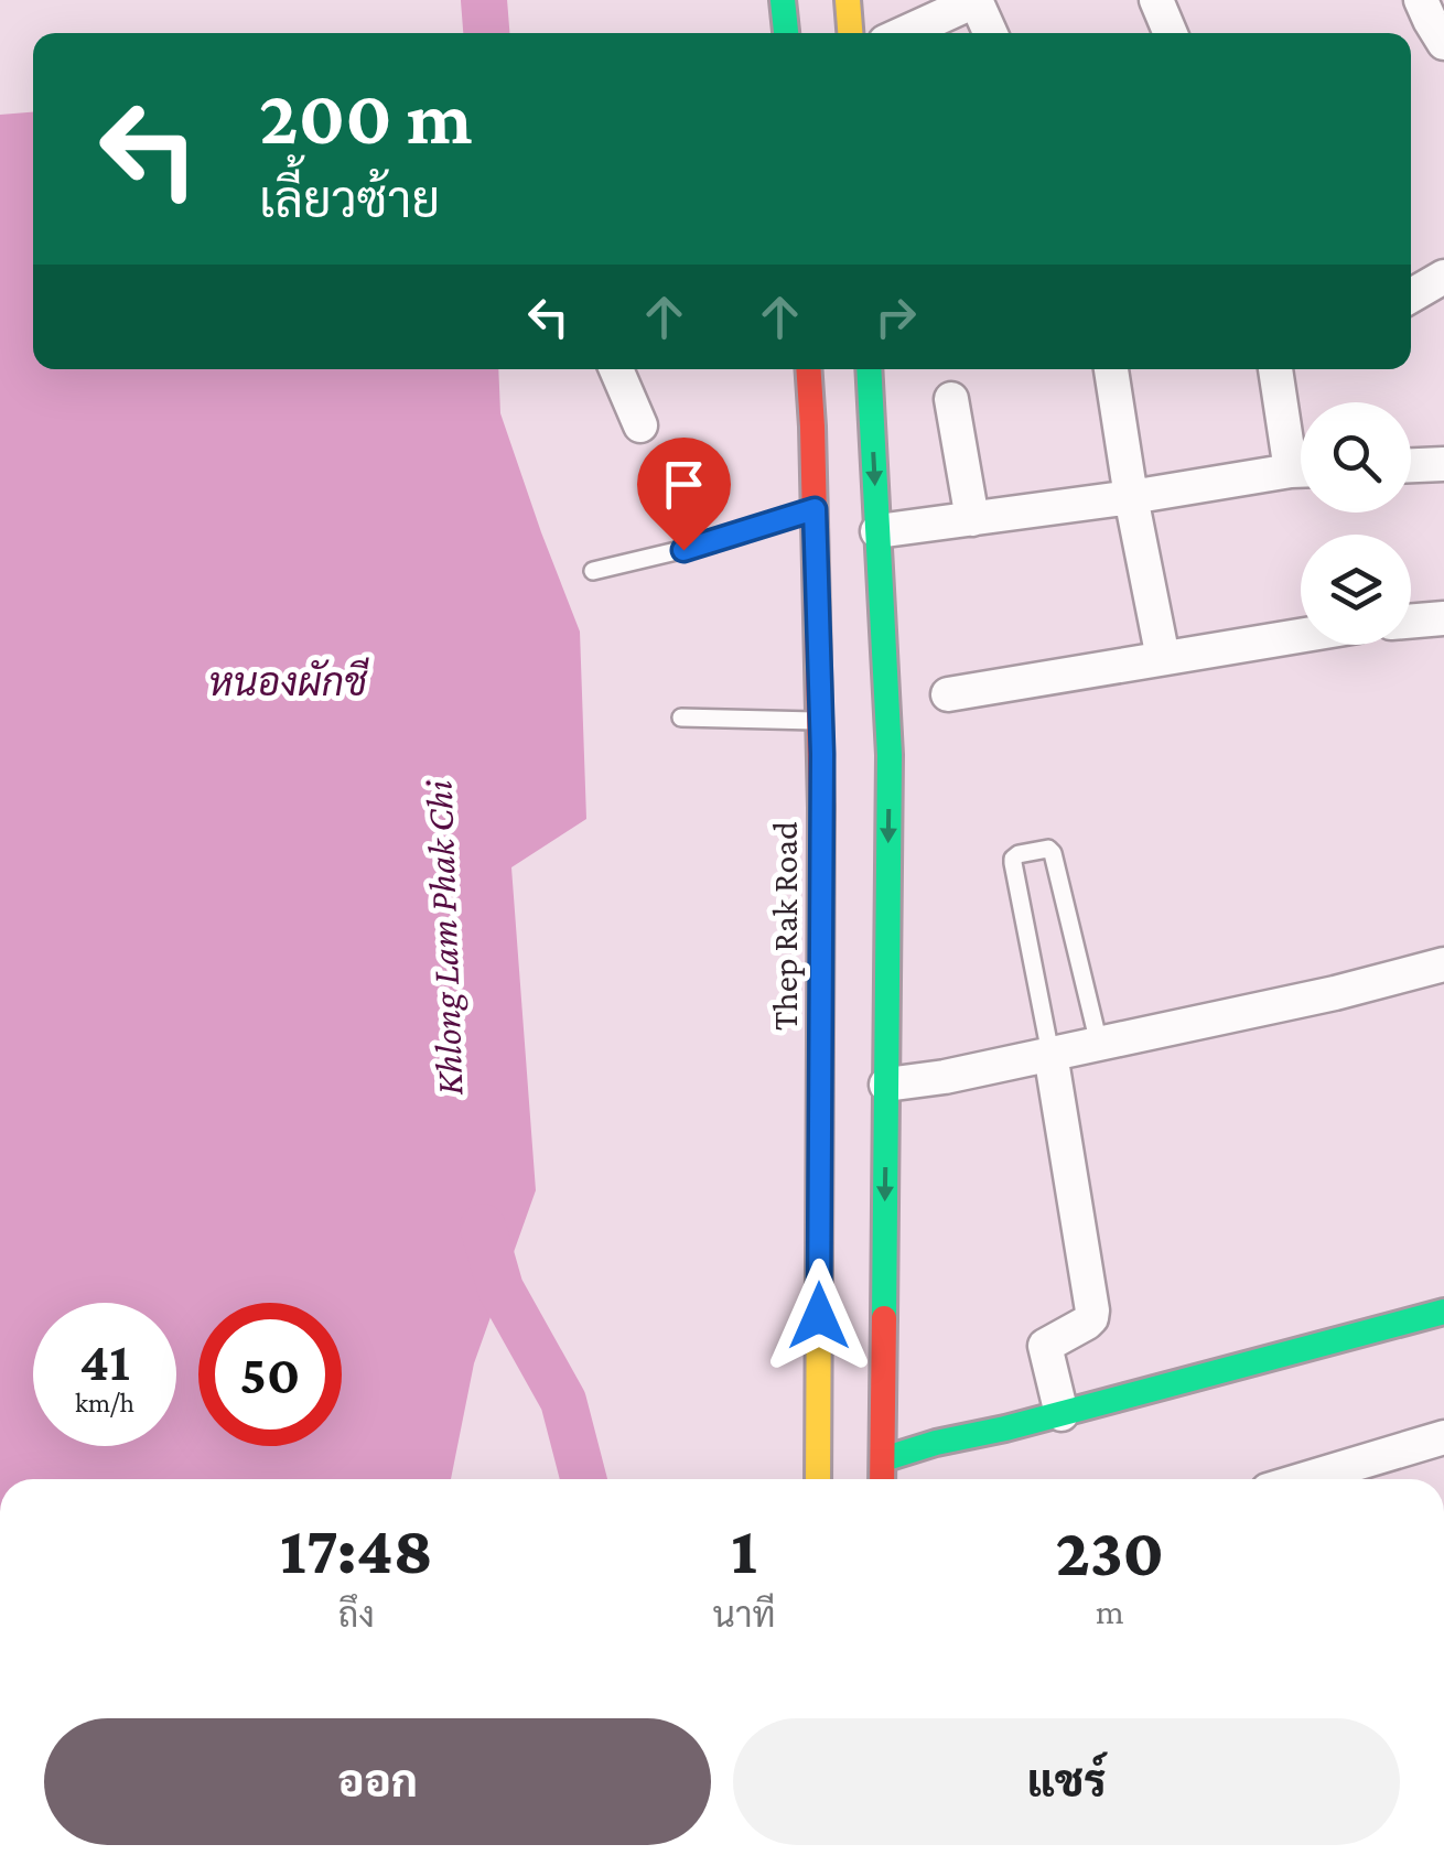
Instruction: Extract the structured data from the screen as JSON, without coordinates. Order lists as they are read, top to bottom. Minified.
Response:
{"streets":{"main road":["Thep Rak Road"]},"water":["หนองผักชี","Khlong Lam Phak Chi"],"page":{"turn":["200 m","เลี้ยวซ้าย"],"speed":"41 km/h","limit":"50","eta":["17:48","ถึง","1","นาที","230","m"],"buttons":["ออก","แชร์"]}}
